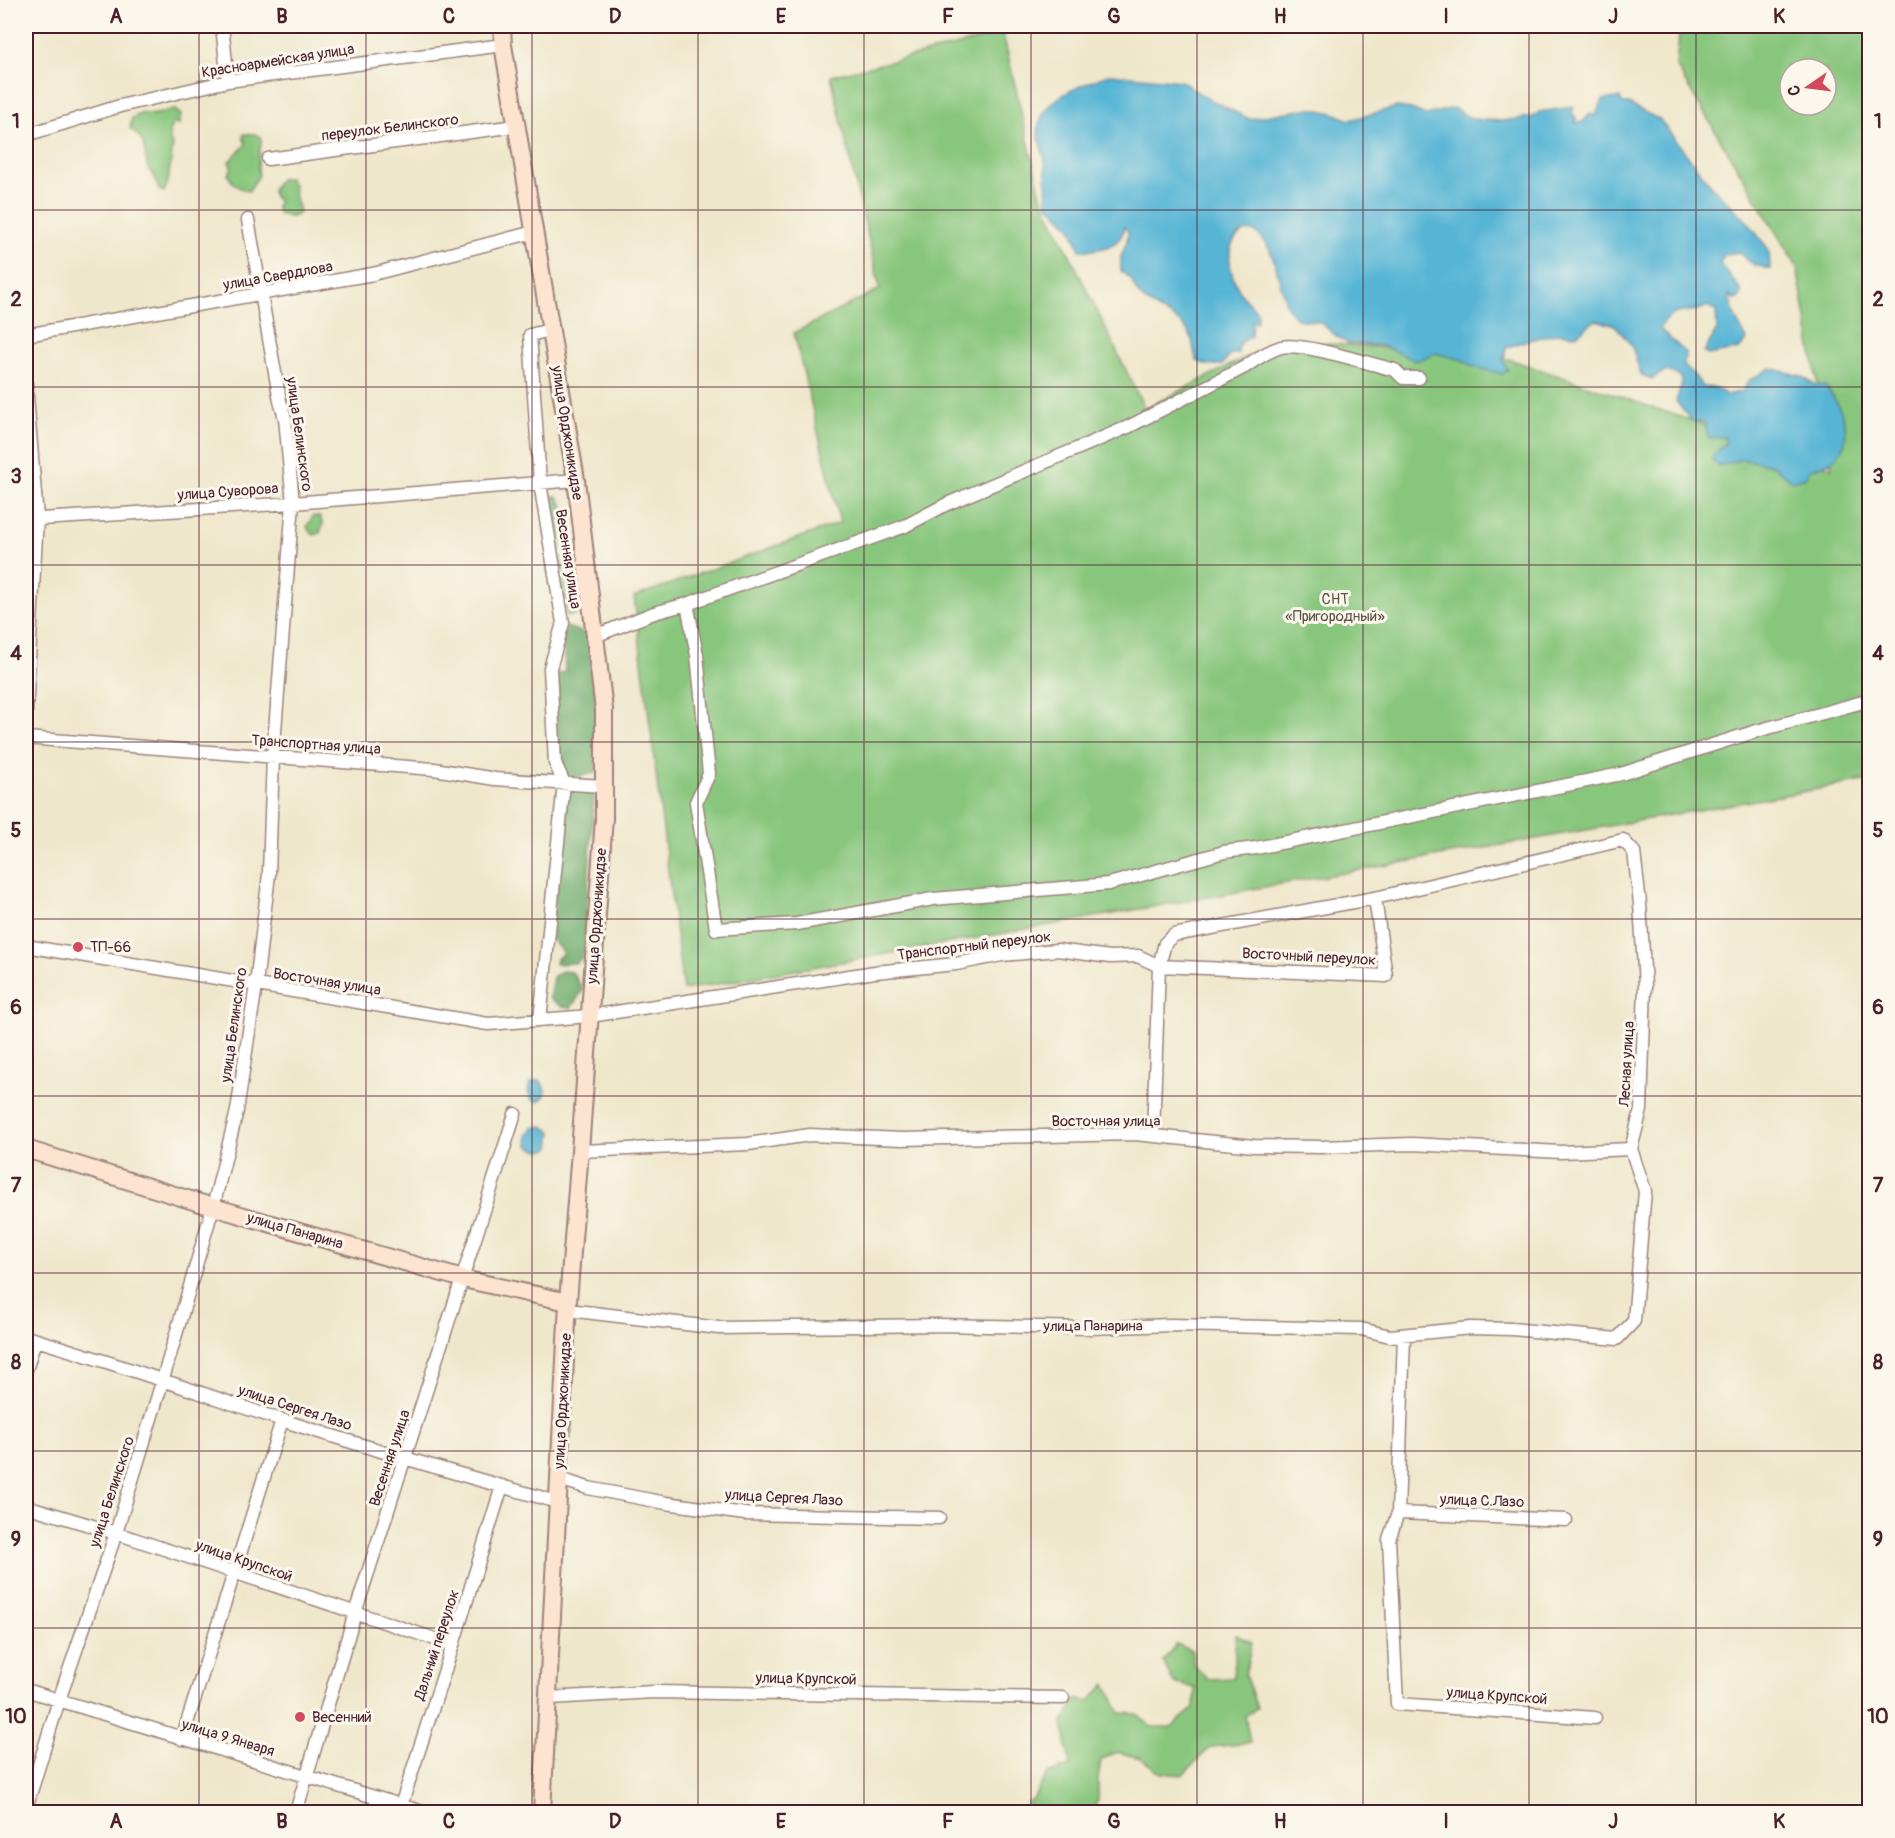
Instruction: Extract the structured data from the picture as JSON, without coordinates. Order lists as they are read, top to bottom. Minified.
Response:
{"streets":{"main road":["улица Орджоникидзе","улица Панарина"],"street":["Красноармейская улица","переулок Белинского","улица Свердлова","улица Белинского","улица Суворова","Весенняя улица","Транспортная улица","Транспортный переулок","Восточный переулок","Восточная улица","Лесная улица","улица Сергея Лазо","улица С.Лазо","улица Крупской","Дальний переулок","улица 9 Января"]},"crossings":[["Красноармейская улица","улица Орджоникидзе"],["переулок Белинского","улица Орджоникидзе"],["улица Свердлова","улица Орджоникидзе"],["улица Свердлова","улица Белинского"],["улица Орджоникидзе","улица Суворова"],["улица Орджоникидзе","Весенняя улица"],["улица Орджоникидзе","Транспортная улица"],["улица Орджоникидзе","Транспортный переулок"],["улица Орджоникидзе","Восточная улица"],["улица Орджоникидзе","улица Панарина"],["улица Орджоникидзе","улица Сергея Лазо"],["улица Орджоникидзе","улица Крупской"],["улица Белинского","улица Суворова"],["улица Белинского","Транспортная улица"],["улица Белинского","Восточная улица"],["улица Белинского","улица Панарина"],["улица Белинского","улица Сергея Лазо"],["улица Белинского","улица Крупской"],["улица Белинского","улица 9 Января"],["улица Суворова","Весенняя улица"],["Весенняя улица","Транспортная улица"],["Весенняя улица","Восточная улица"],["Весенняя улица","улица Панарина"],["Весенняя улица","улица Сергея Лазо"],["Весенняя улица","улица Крупской"],["Весенняя улица","улица 9 Января"],["Транспортный переулок","Восточный переулок"],["Транспортный переулок","Восточная улица"],["Восточный переулок","Лесная улица"],["Восточная улица","Лесная улица"],["Восточная улица","улица Панарина"],["Лесная улица","улица Панарина"],["улица Сергея Лазо","Дальний переулок"],["улица С.Лазо","улица Крупской"],["улица Крупской","Дальний переулок"],["Дальний переулок","улица 9 Января"]],"parks":["СНТ «Пригородный»"],"places":["ТП-66","Весенний"],"north":"left","grid":{"columns":["A","B","C","D","E","F","G","H","I","J","K"],"rows":["1","2","3","4","5","6","7","8","9","10"]}}
